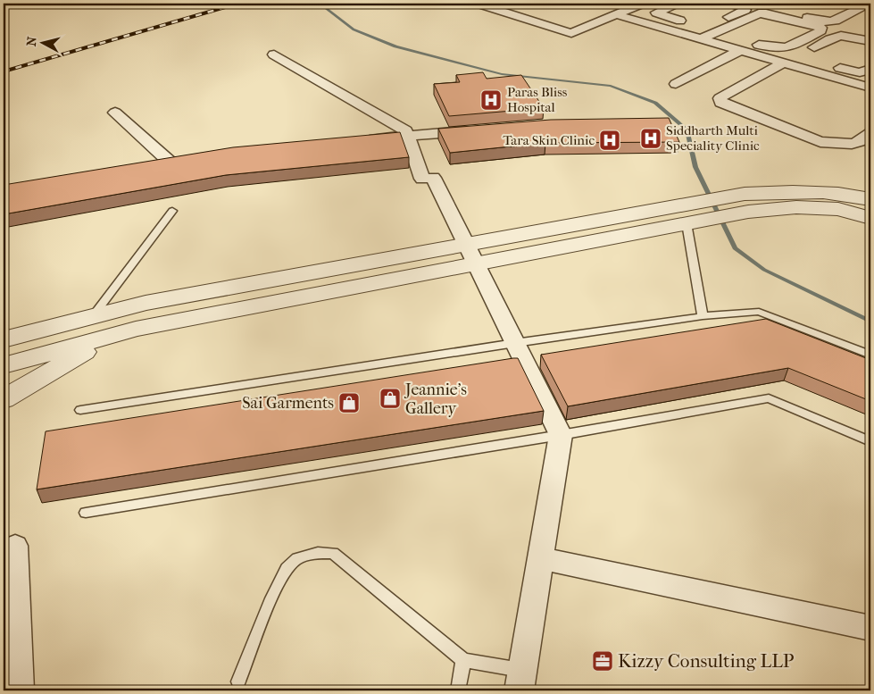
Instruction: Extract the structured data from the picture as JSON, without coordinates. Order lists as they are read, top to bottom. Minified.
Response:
{"places":{"hospital":["Paras Bliss Hospital","Siddharth Multi Speciality Clinic","Tara Skin Clinic"],"shop":["Jeannie's Gallery","Sai Garments"],"office":["Kizzy Consulting LLP"]},"north":"left"}
